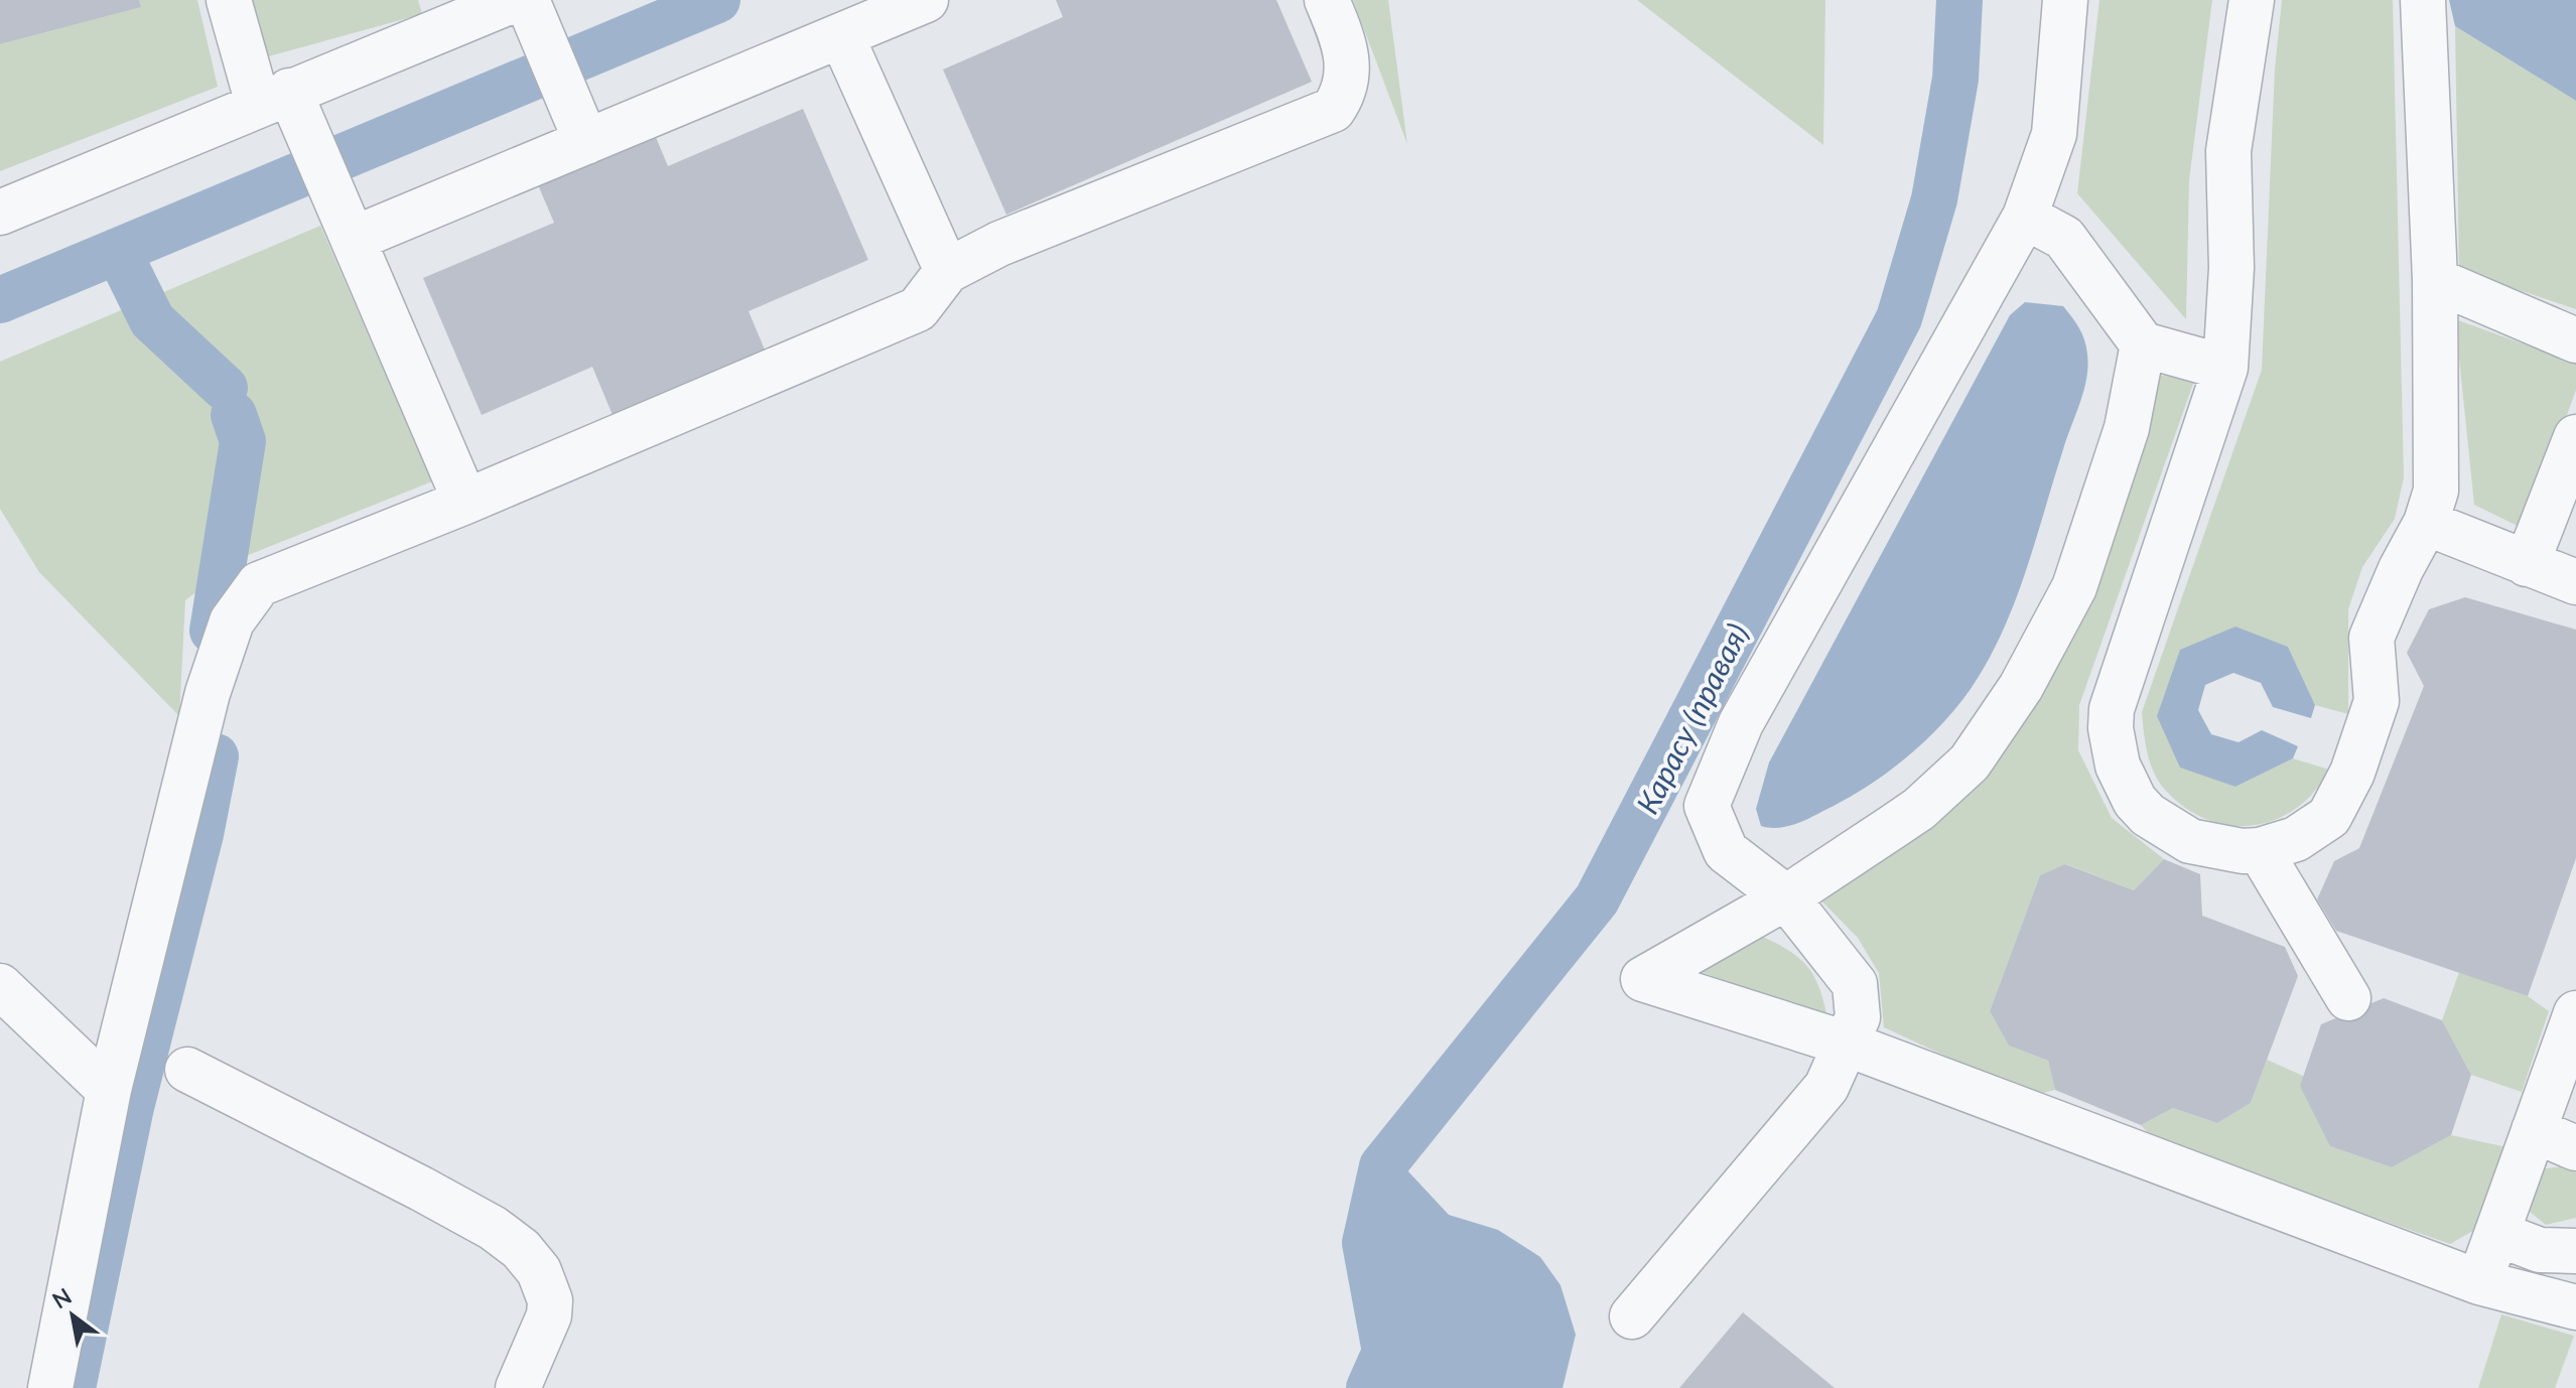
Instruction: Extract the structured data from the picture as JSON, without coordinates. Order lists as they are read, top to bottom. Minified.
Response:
{"water":["Карасу (правая)"],"north":"top left"}
